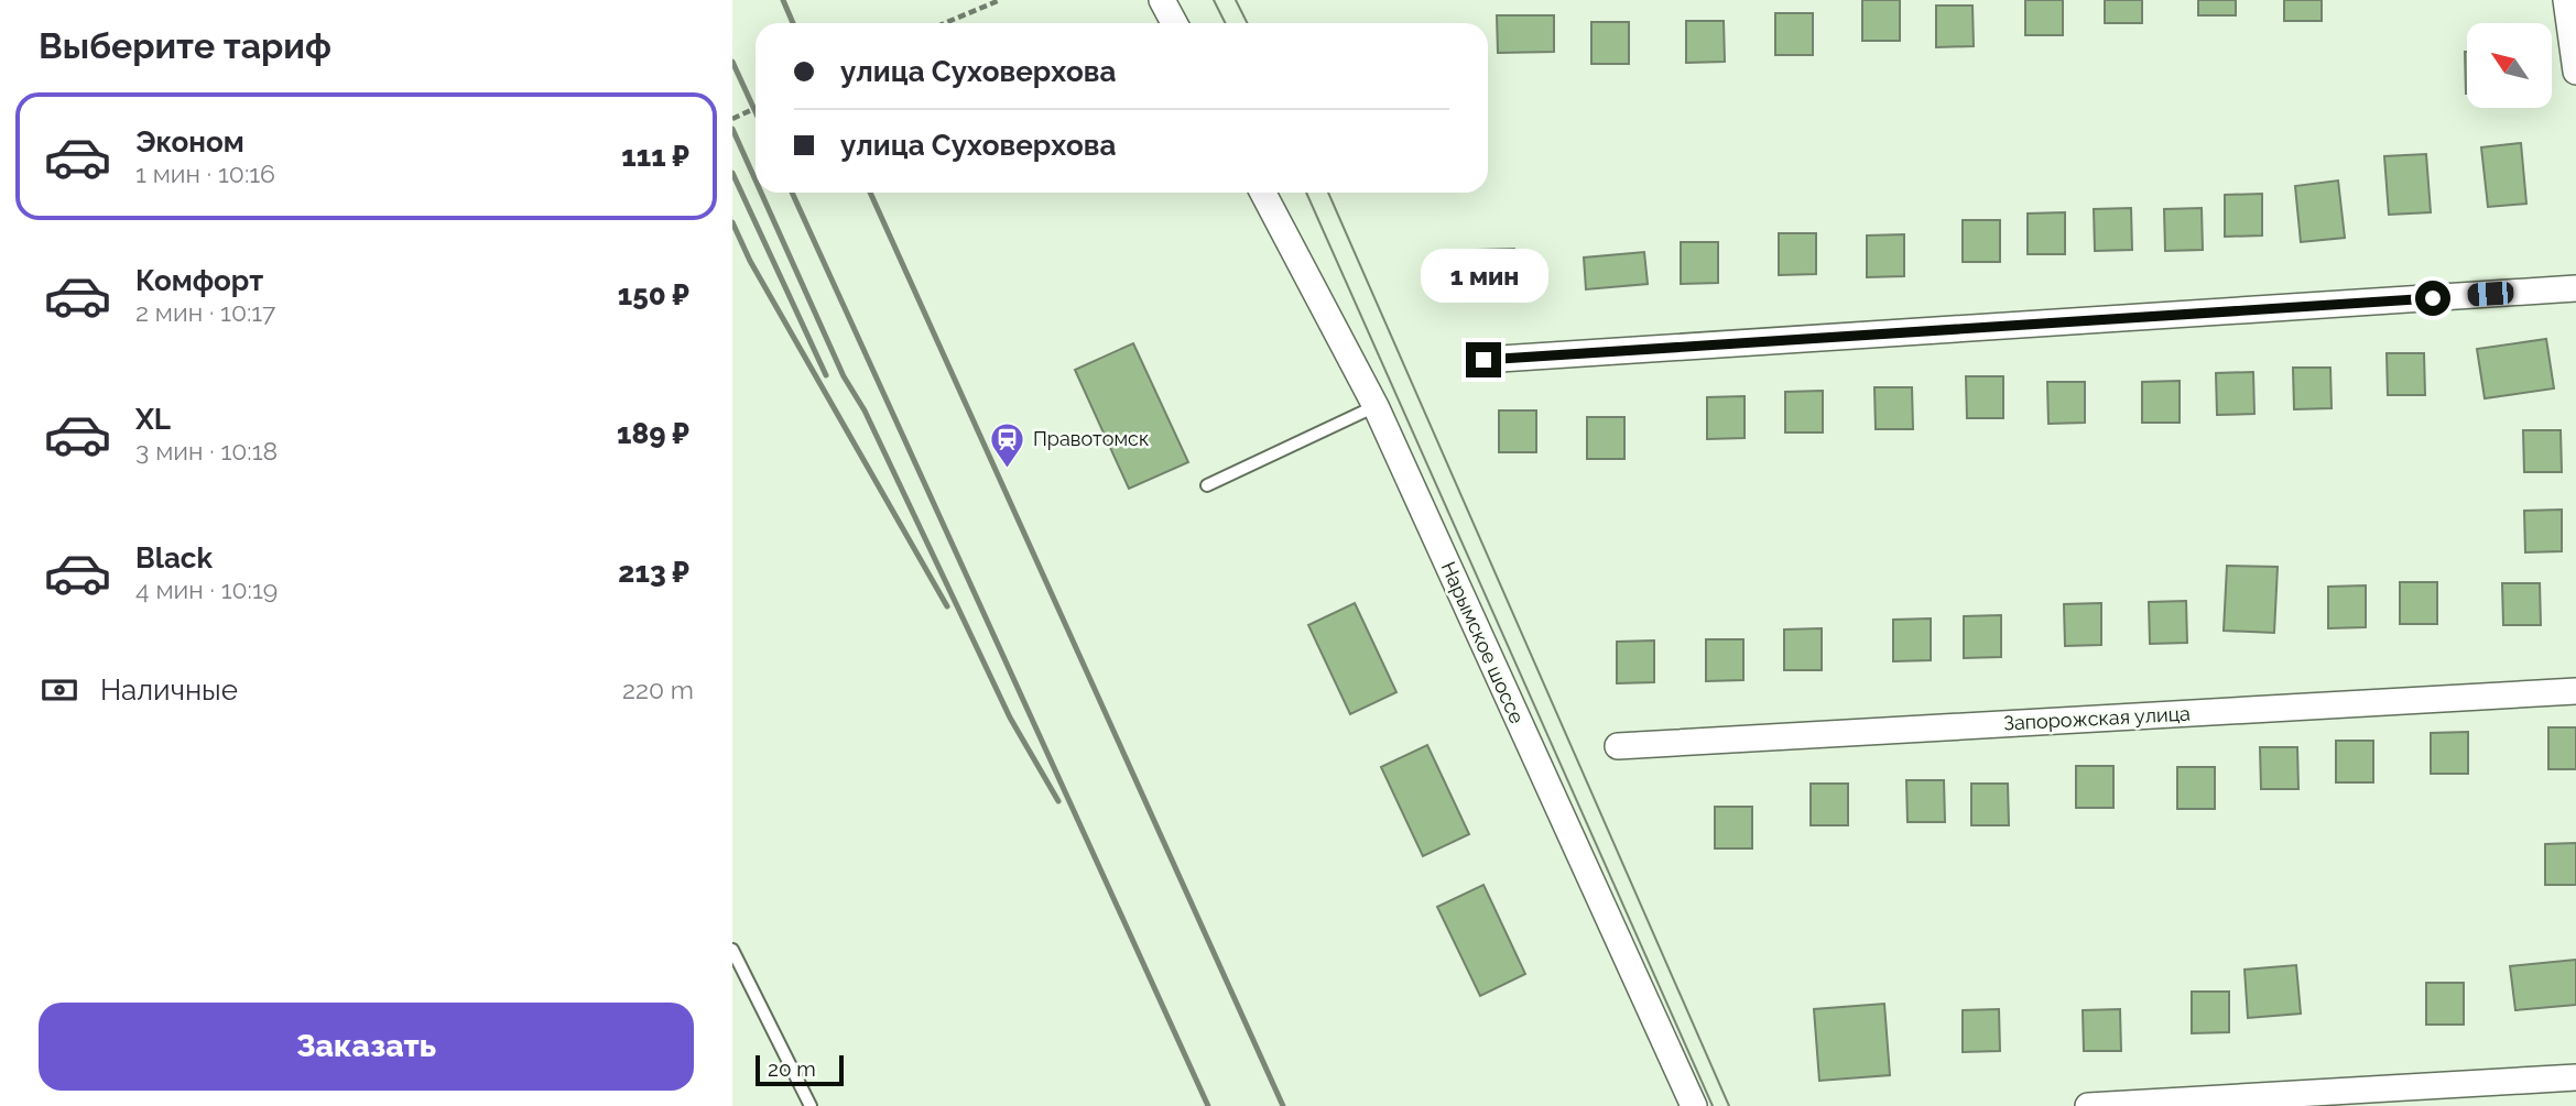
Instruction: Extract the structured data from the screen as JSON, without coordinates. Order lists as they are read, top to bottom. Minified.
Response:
{"streets":{"street":["Нарымское шоссе","Запорожская улица"]},"places":{"station":["Правотомск"]},"scale_bar":"20 m","north":"top left","page":{"heading":"Выберите тариф","banner":["улица Суховерхова","улица Суховерхова"],"list":[{"name":"Эконом","note":"1 мин · 10:16","value":"111 ₽"},{"name":"Комфорт","note":"2 мин · 10:17","value":"150 ₽"},{"name":"XL","note":"3 мин · 10:18","value":"189 ₽"},{"name":"Black","note":"4 мин · 10:19","value":"213 ₽"}],"bubble":"1 мин","pay":["Наличные","220 m"],"buttons":"Заказать","scale":"20 m"}}
